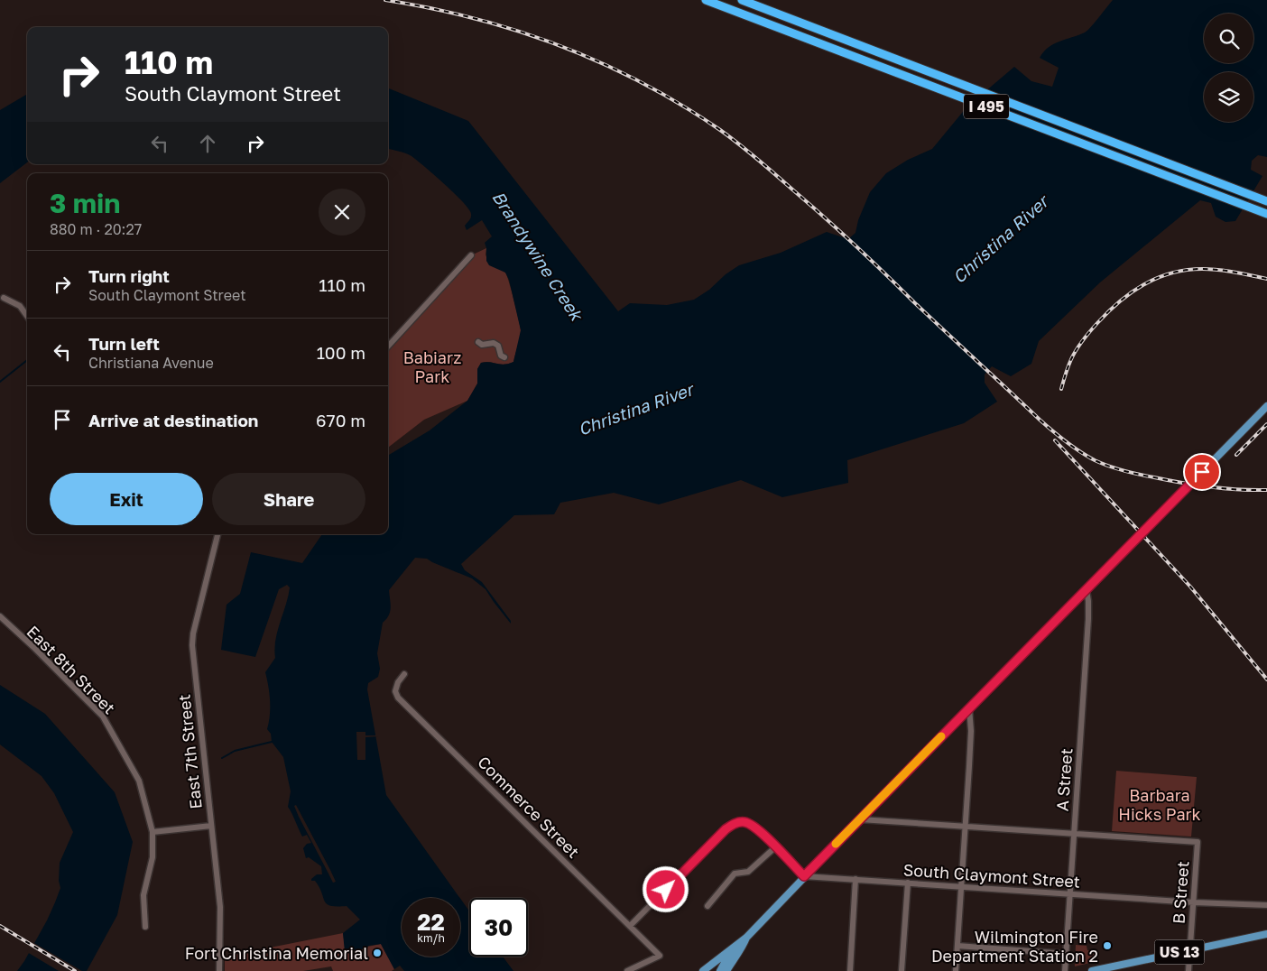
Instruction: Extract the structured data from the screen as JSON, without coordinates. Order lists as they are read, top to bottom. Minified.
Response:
{"streets":{"highway":["I 495"],"main road":["US 13"],"street":["East 8th Street","East 7th Street","A Street","Commerce Street","South Claymont Street","B Street"]},"crossings":[["A Street","South Claymont Street"],["A Street","B Street"],["South Claymont Street","B Street"],["B Street","US 13"]],"water":["Christina River","Brandywine Creek"],"parks":["Babiarz Park","Barbara Hicks Park"],"places":["Wilmington Fire Department Station 2","Fort Christina Memorial"],"page":{"turn":["110 m","South Claymont Street"],"heading":["3 min","880 m · 20:27"],"list":[{"name":"Turn right","note":"South Claymont Street","value":"110 m"},{"name":"Turn left","note":"Christiana Avenue","value":"100 m"},{"name":"Arrive at destination","value":"670 m"}],"buttons":["Exit","Share"],"speed":"22 km/h","limit":"30"}}
